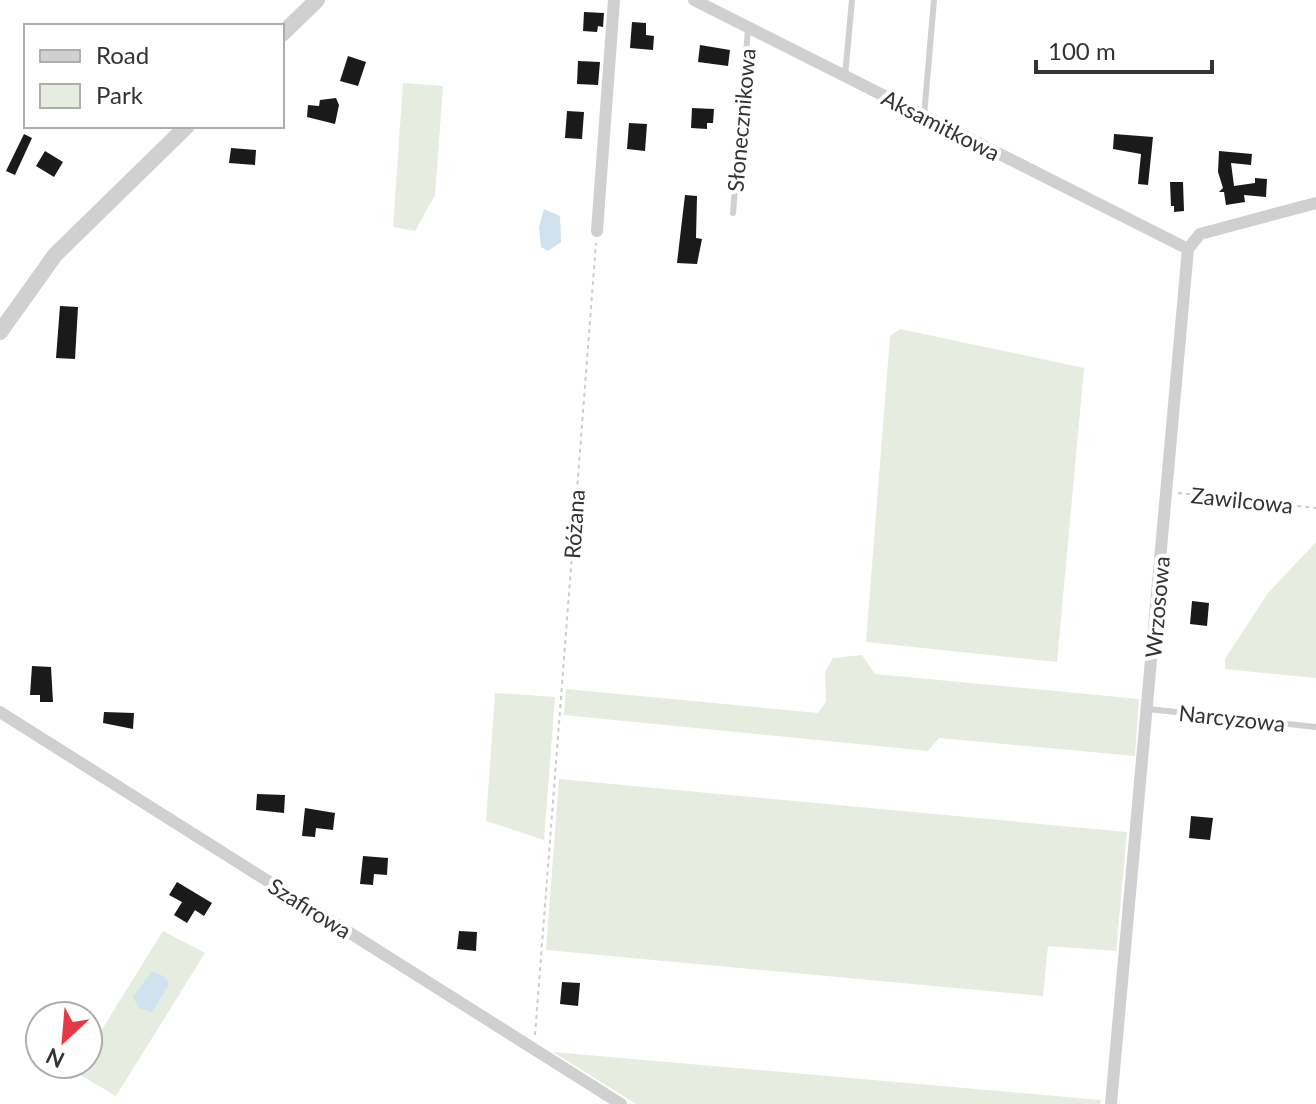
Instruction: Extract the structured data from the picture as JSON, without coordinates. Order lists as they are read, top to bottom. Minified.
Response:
{"streets":{"street":["Aksamitkowa","Wrzosowa","Szafirowa"],"lane":["Słonecznikowa","Narcyzowa"],"path":["Zawilcowa","Różana"]},"crossings":[["Słonecznikowa","Aksamitkowa"],["Aksamitkowa","Wrzosowa"],["Zawilcowa","Wrzosowa"],["Różana","Szafirowa"],["Wrzosowa","Narcyzowa"]],"legend":["Road","Park"],"scale_bar":"100 m","north":"bottom left"}
